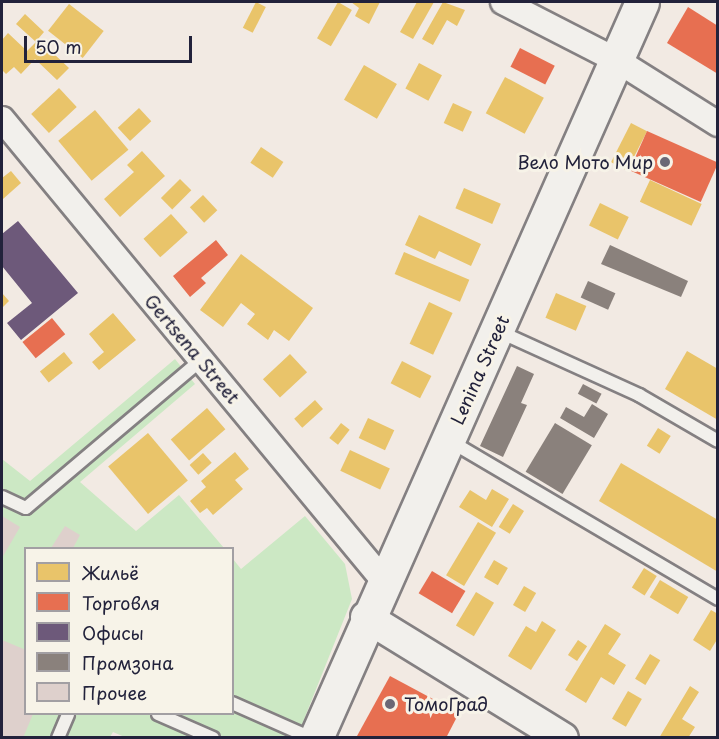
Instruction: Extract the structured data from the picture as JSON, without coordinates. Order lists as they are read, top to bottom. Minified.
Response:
{"streets":{"main road":["Lenina Street"],"street":["Gertsena Street"]},"crossings":[["Gertsena Street","Lenina Street"]],"places":["Вело Мото Мир","ТомоГрад"],"legend":["Жильё","Торговля","Офисы","Промзона","Прочее"],"scale_bar":"50 m"}
